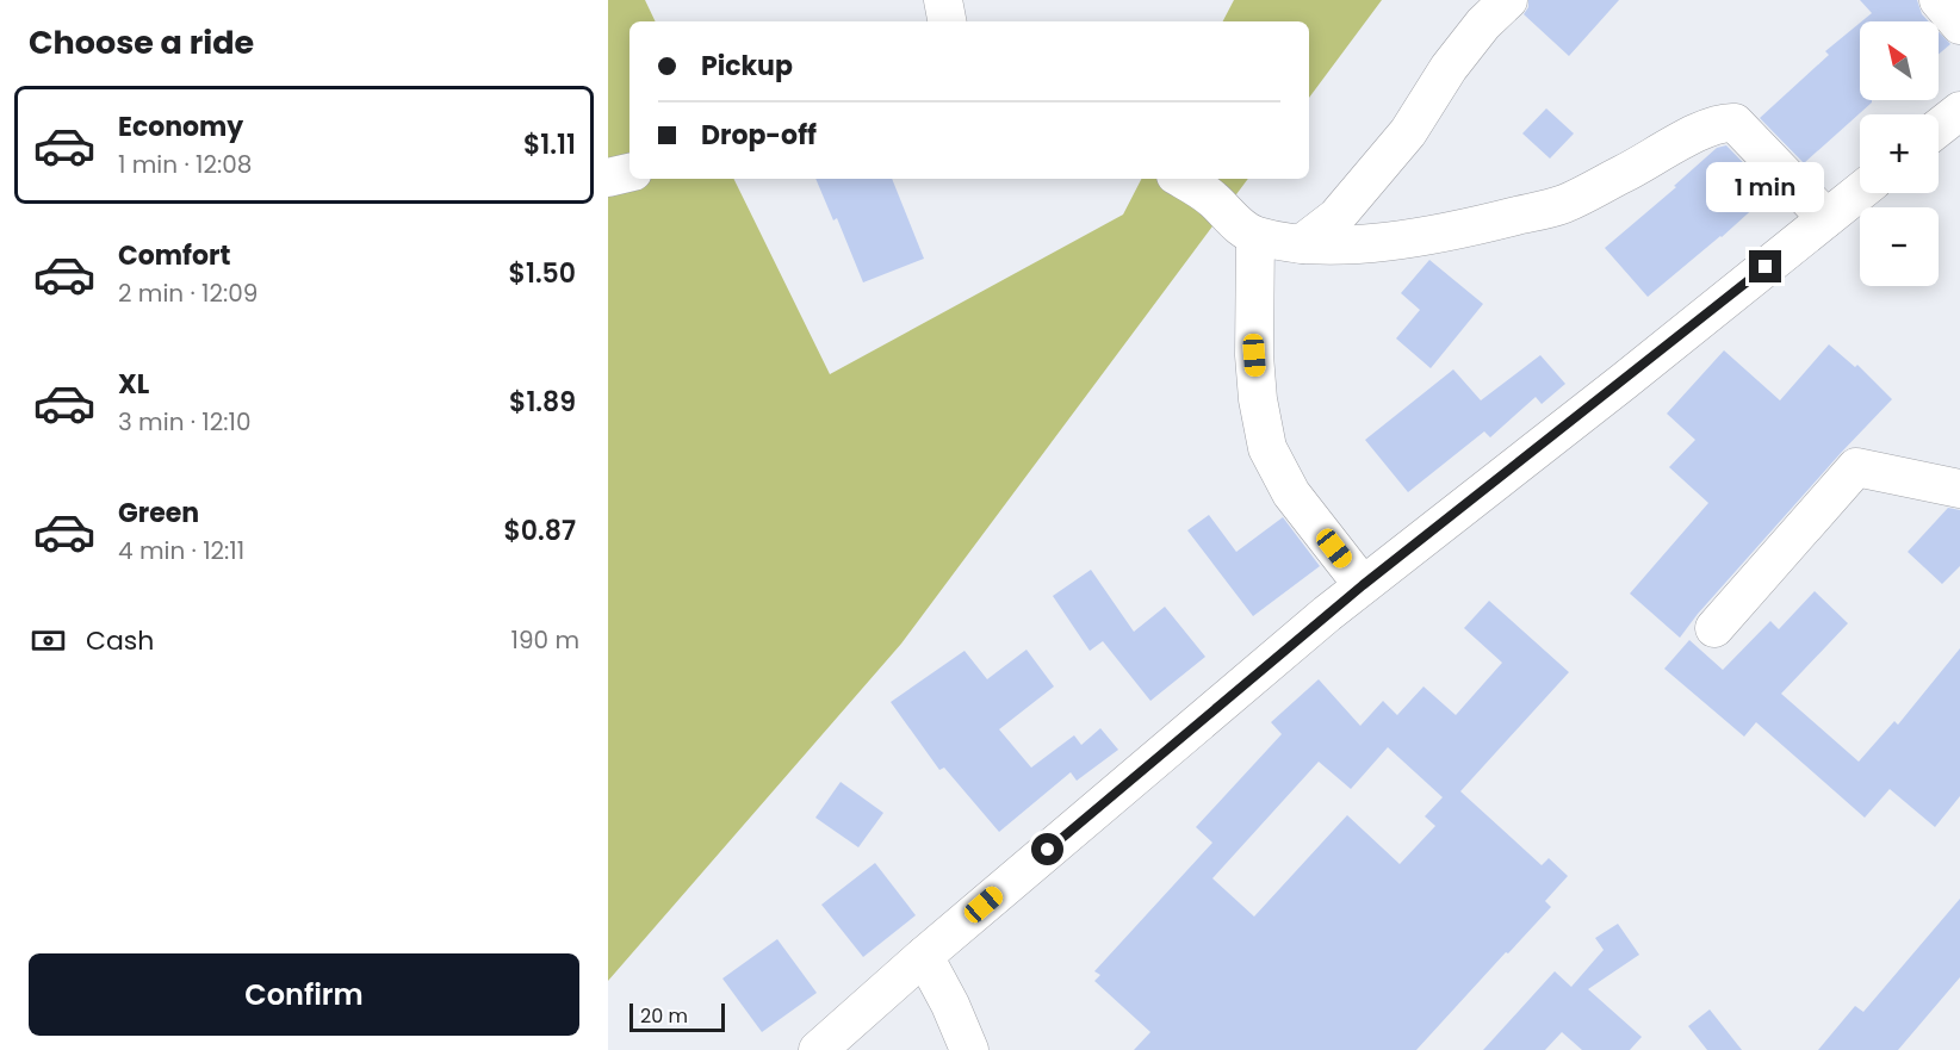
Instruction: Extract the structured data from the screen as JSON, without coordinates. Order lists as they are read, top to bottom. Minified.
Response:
{"scale_bar":"20 m","north":"top left","page":{"heading":"Choose a ride","map_buttons":["+","−"],"banner":["Pickup","Drop-off"],"list":[{"name":"Economy","note":"1 min · 12:08","value":"$1.11"},{"name":"Comfort","note":"2 min · 12:09","value":"$1.50"},{"name":"XL","note":"3 min · 12:10","value":"$1.89"},{"name":"Green","note":"4 min · 12:11","value":"$0.87"}],"bubble":"1 min","pay":["Cash","190 m"],"buttons":"Confirm","scale":"20 m"}}
